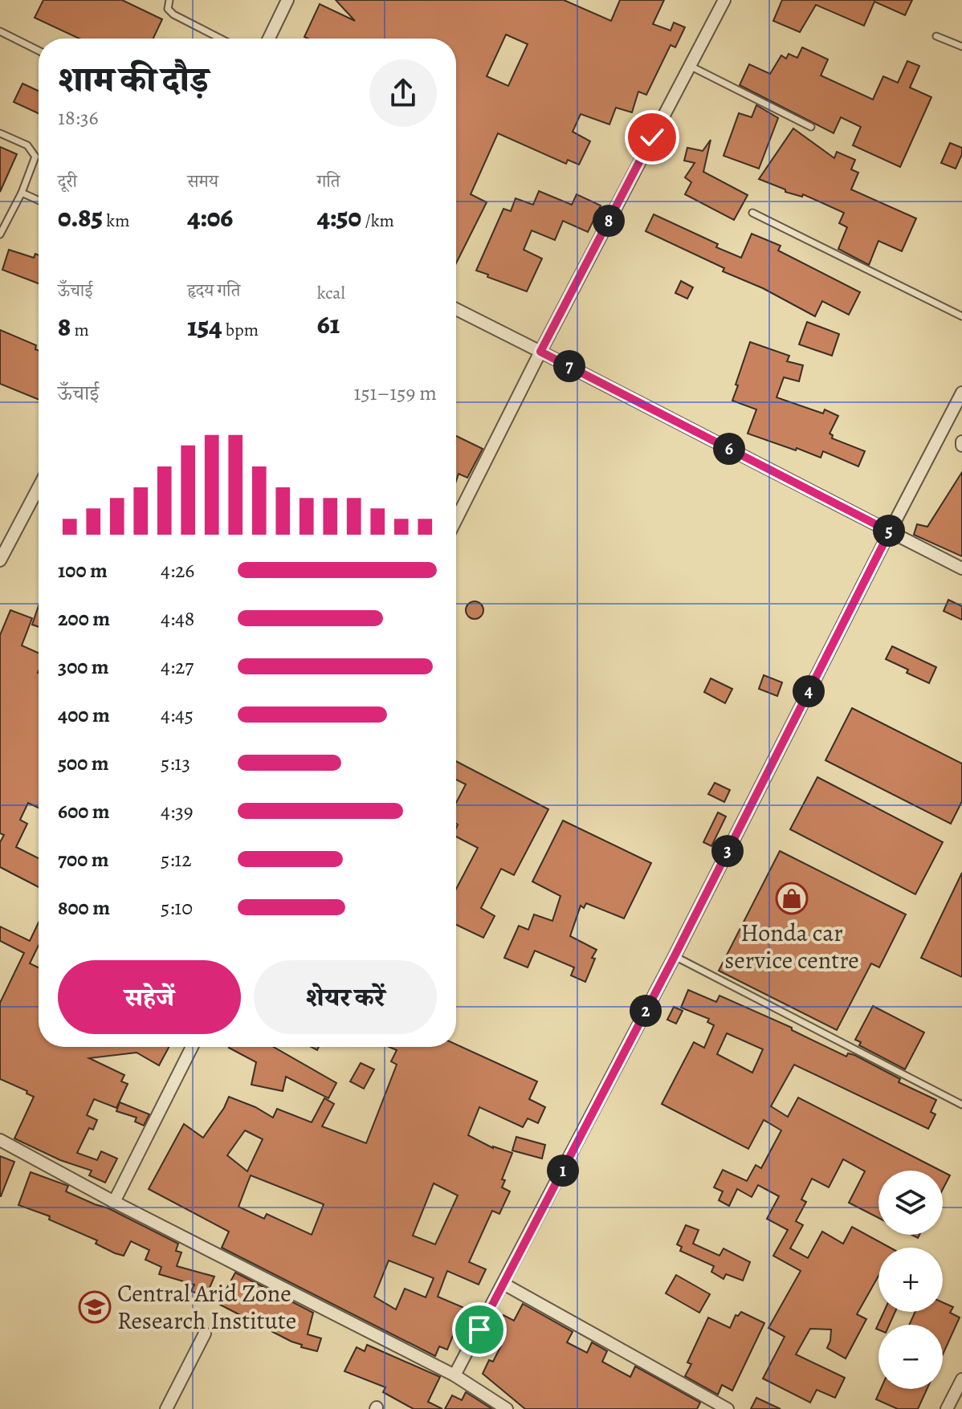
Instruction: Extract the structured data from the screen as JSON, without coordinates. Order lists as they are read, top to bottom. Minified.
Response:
{"places":{"shop":["Honda car service centre"],"school or university":["Central Arid Zone Research Institute"]},"page":{"heading":["शाम की दौड़","18:36"],"stats":[["दूरी","0.85 km"],["समय","4:06"],["गति","4:50 /km"],["ऊँचाई","8 m"],["हृदय गति","154 bpm"],["kcal","61"]],"pins":["8","7","6","5","4","3","2","1"],"chart":["ऊँचाई","151–159 m"],"list":[{"name":"100 m","note":"4:26"},{"name":"200 m","note":"4:48"},{"name":"300 m","note":"4:27"},{"name":"400 m","note":"4:45"},{"name":"500 m","note":"5:13"},{"name":"600 m","note":"4:39"},{"name":"700 m","note":"5:12"},{"name":"800 m","note":"5:10"}],"buttons":["सहेजें","शेयर करें"],"map_buttons":["+","−"]}}
